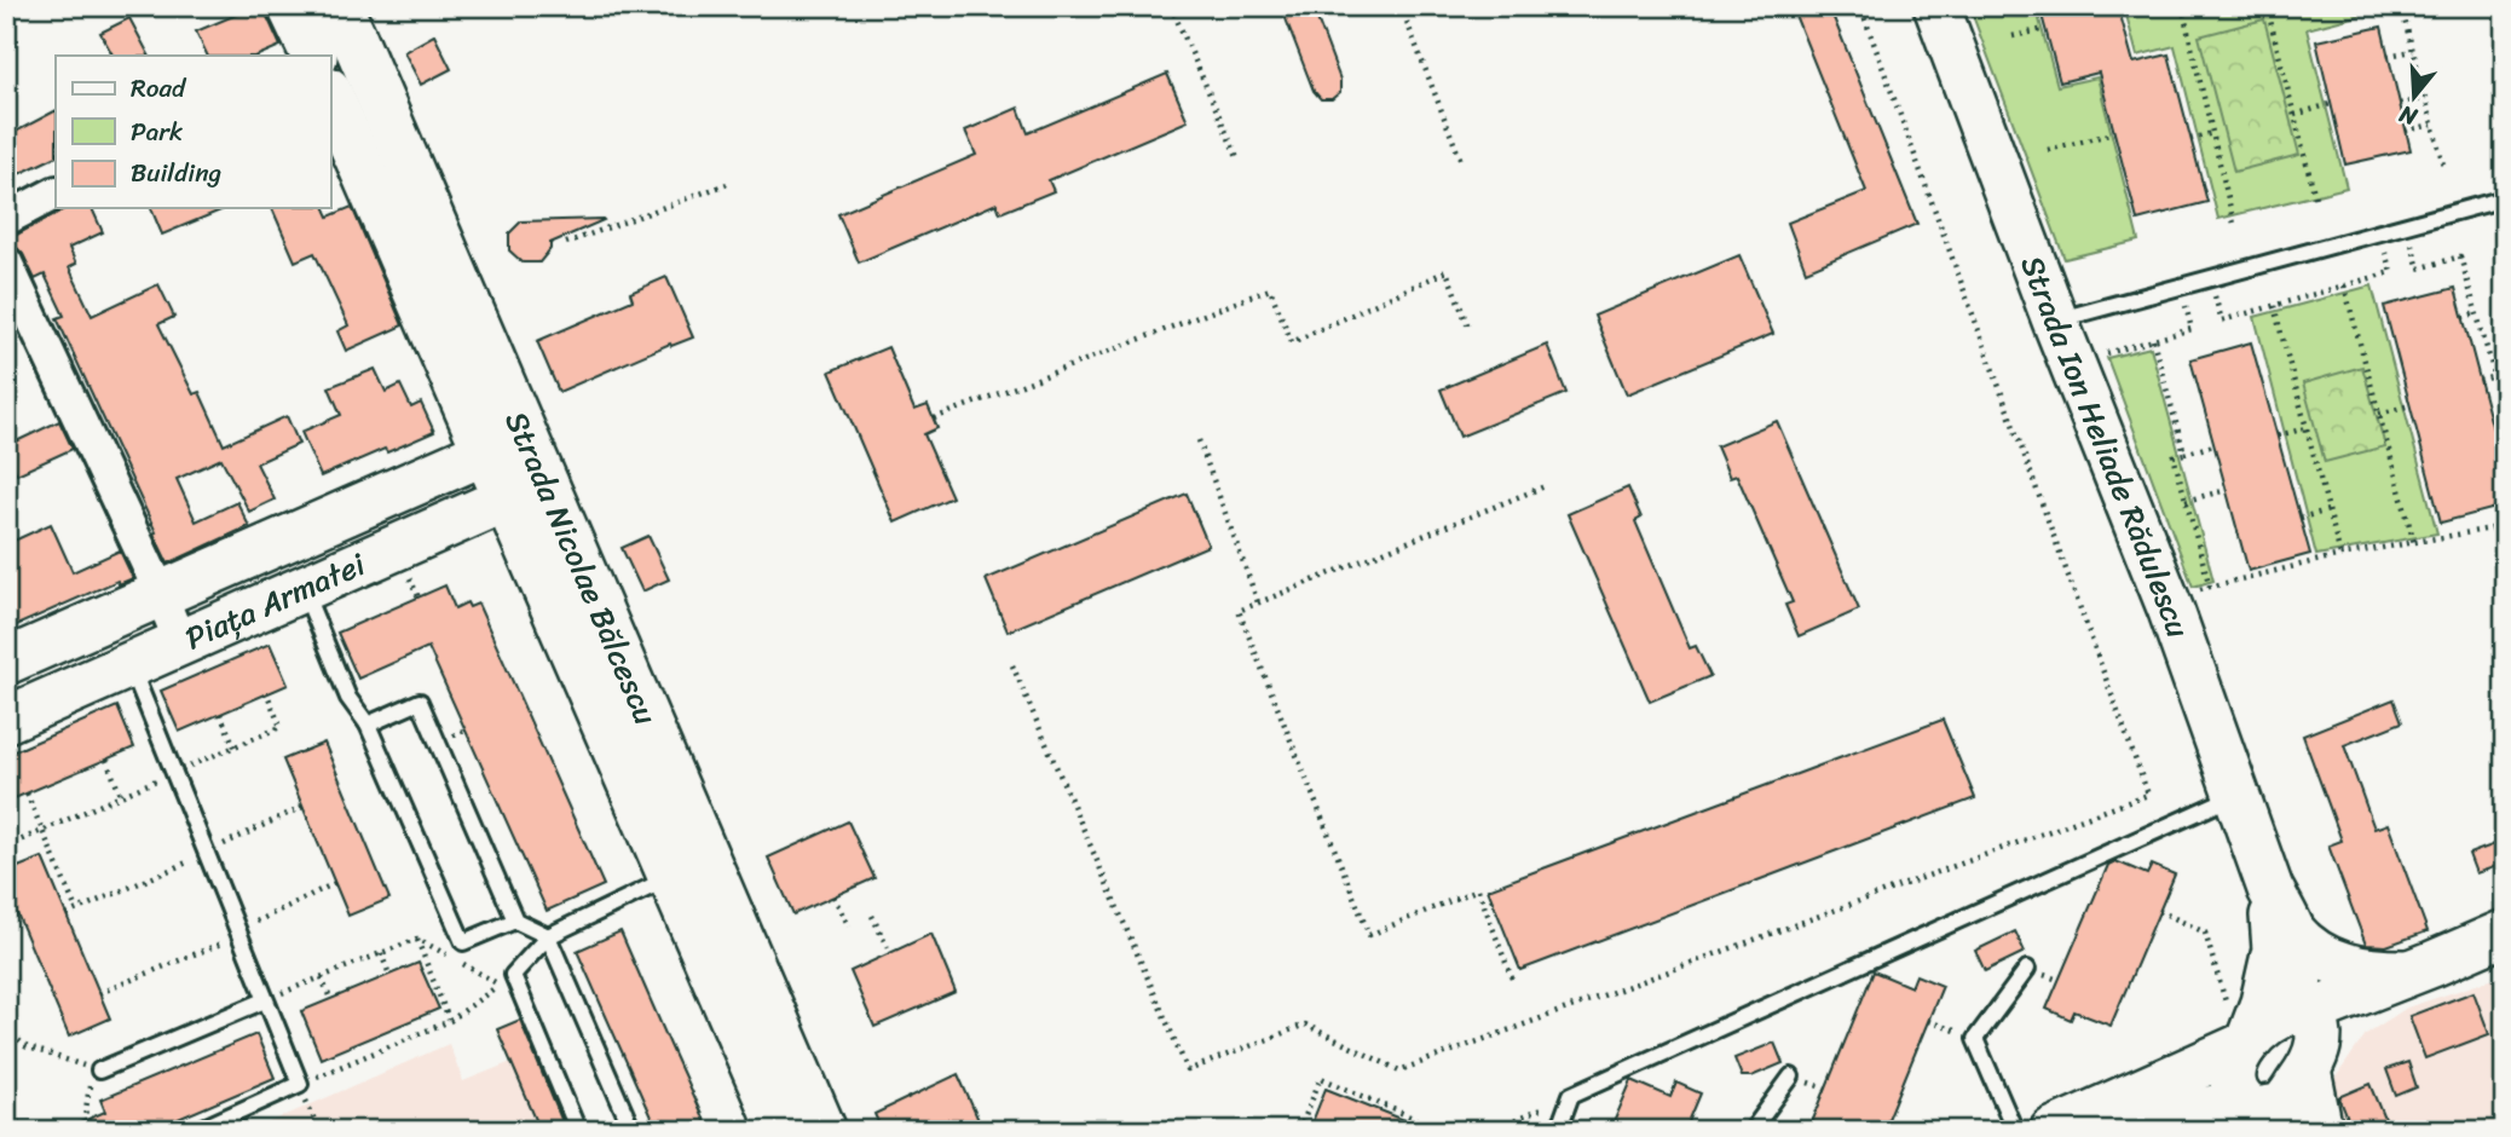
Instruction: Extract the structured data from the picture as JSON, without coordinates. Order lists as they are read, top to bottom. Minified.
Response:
{"streets":{"street":["Strada Ion Heliade Rădulescu","Strada Nicolae Bălcescu","Piața Armatei"]},"crossings":[["Strada Nicolae Bălcescu","Piața Armatei"]],"legend":["Road","Park","Building"],"north":"bottom"}
